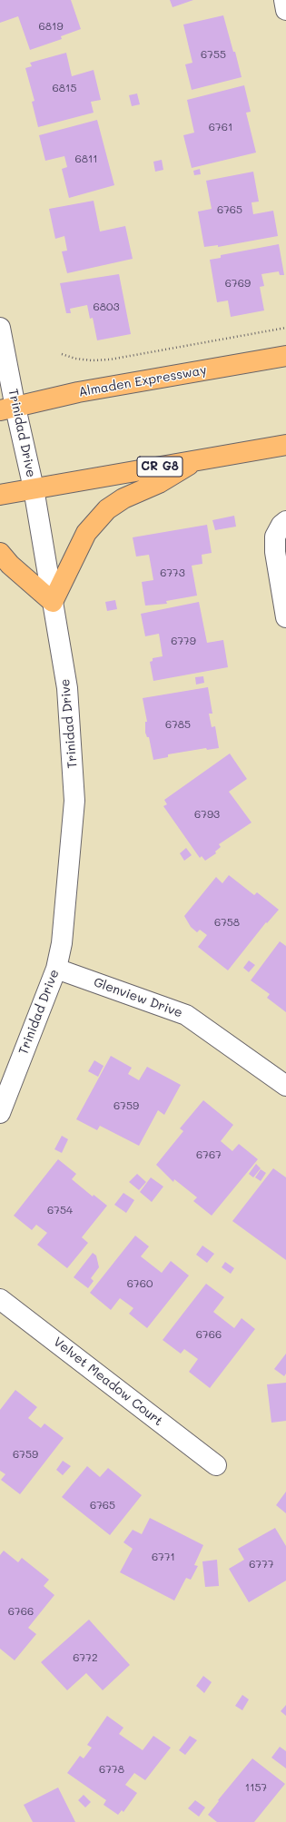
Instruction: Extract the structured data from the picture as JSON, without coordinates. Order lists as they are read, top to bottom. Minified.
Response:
{"streets":{"main road":["Almaden Expressway","CR G8"],"street":["Trinidad Drive","Glenview Drive","Velvet Meadow Court"]},"crossings":[["Almaden Expressway","Trinidad Drive"],["Trinidad Drive","CR G8"],["Trinidad Drive","Glenview Drive"]],"house_numbers":["6819","6755","6815","6761","6811","6765","6769","6803","6773","6779","6785","6793","6758","6759","6767","6754","6760","6766","6759","6765","6771","6777","6766","6772","6778","1157"]}
